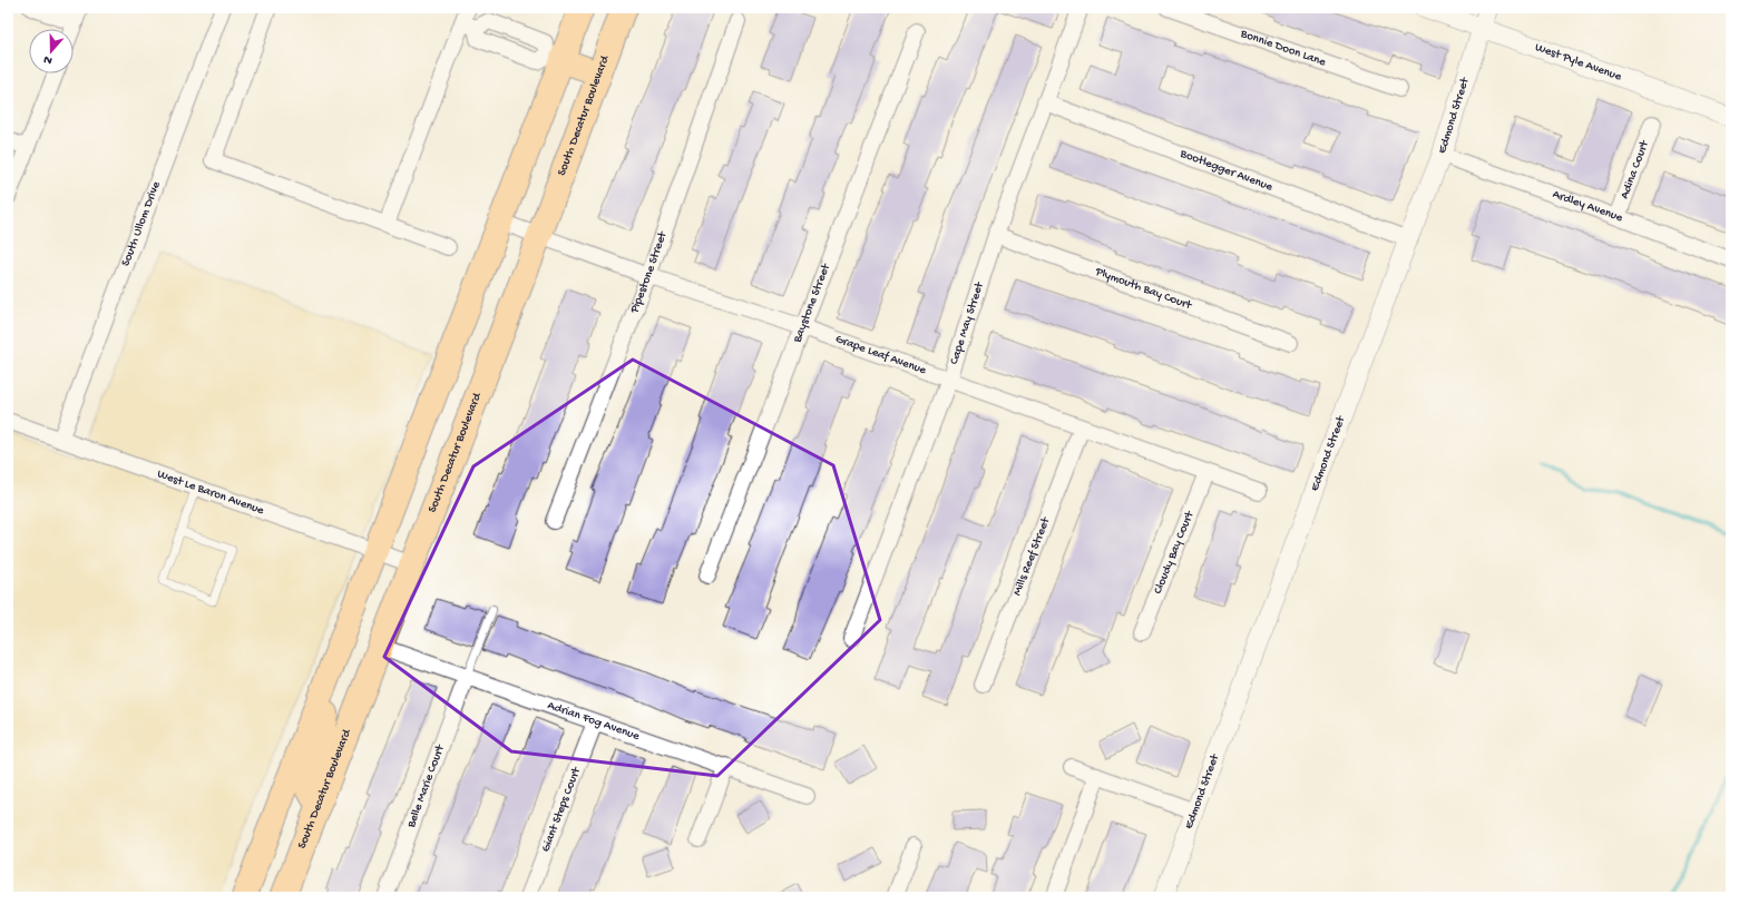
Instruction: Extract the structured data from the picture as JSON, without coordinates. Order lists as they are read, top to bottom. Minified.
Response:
{"streets":{"main road":["South Decatur Boulevard"],"street":["Bonnie Doon Lane","West Pyle Avenue","Edmond Street","Bootlegger Avenue","Adina Court","Ardley Avenue","South Ullom Drive","Pipestone Street","Plymouth Bay Court","Baystone Street","Cape May Street","Grape Leaf Avenue","West Le Baron Avenue","Cloudy Bay Court","Mills Reef Street","Adrian Fog Avenue","Belle Marie Court","Giant Steps Court"]},"crossings":[["West Pyle Avenue","Edmond Street"],["South Decatur Boulevard","Grape Leaf Avenue"],["South Decatur Boulevard","West Le Baron Avenue"],["South Decatur Boulevard","Adrian Fog Avenue"],["Edmond Street","Bootlegger Avenue"],["Edmond Street","Ardley Avenue"],["Bootlegger Avenue","Cape May Street"],["Adina Court","Ardley Avenue"],["South Ullom Drive","West Le Baron Avenue"],["Pipestone Street","Grape Leaf Avenue"],["Plymouth Bay Court","Cape May Street"],["Baystone Street","Grape Leaf Avenue"],["Cape May Street","Grape Leaf Avenue"],["Grape Leaf Avenue","Cloudy Bay Court"],["Grape Leaf Avenue","Mills Reef Street"],["Adrian Fog Avenue","Belle Marie Court"],["Adrian Fog Avenue","Giant Steps Court"]],"north":"bottom"}
